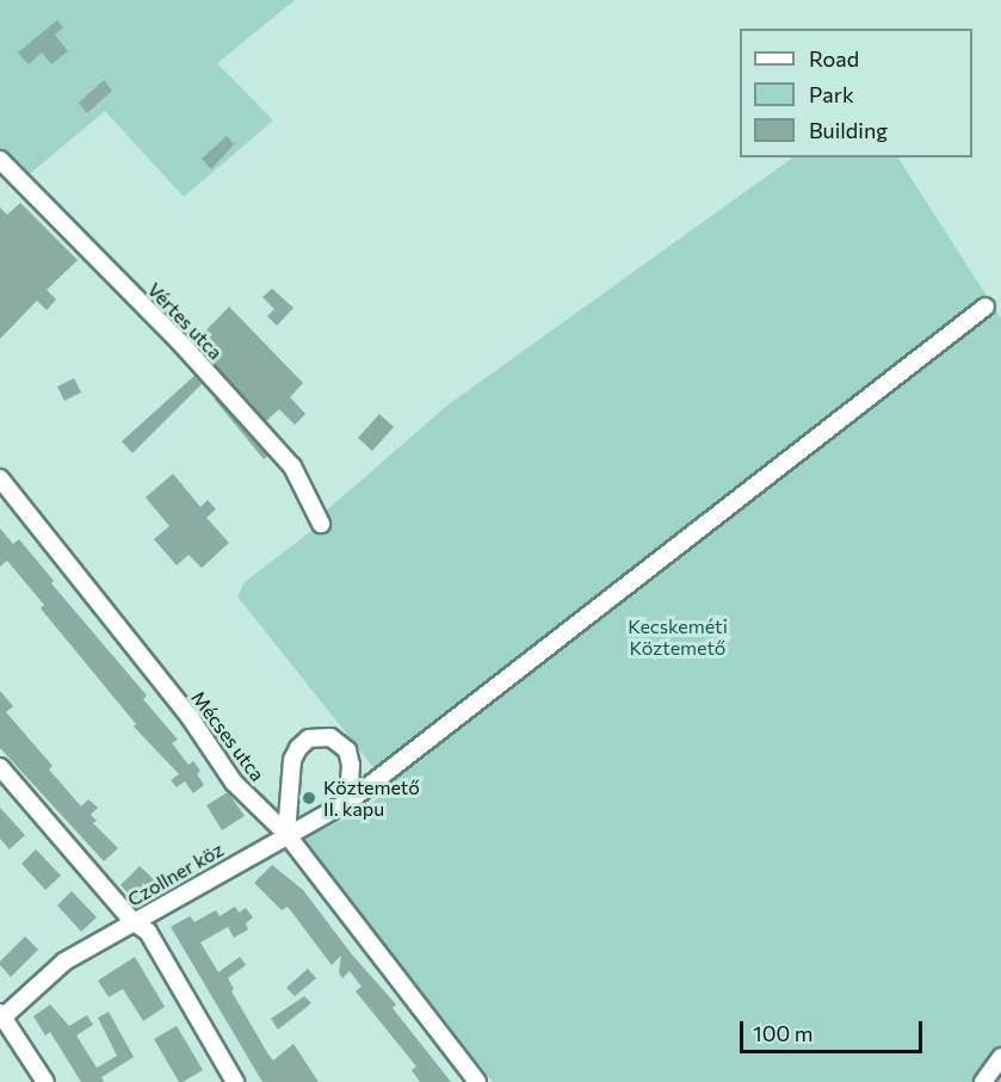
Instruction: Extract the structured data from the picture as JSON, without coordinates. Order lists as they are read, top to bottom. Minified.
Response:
{"streets":{"street":["Vértes utca","Mécses utca","Czollner köz"]},"crossings":[["Mécses utca","Czollner köz"]],"parks":["Kecskeméti Köztemető"],"places":["Köztemető II. kapu"],"legend":["Road","Park","Building"],"scale_bar":"100 m"}
